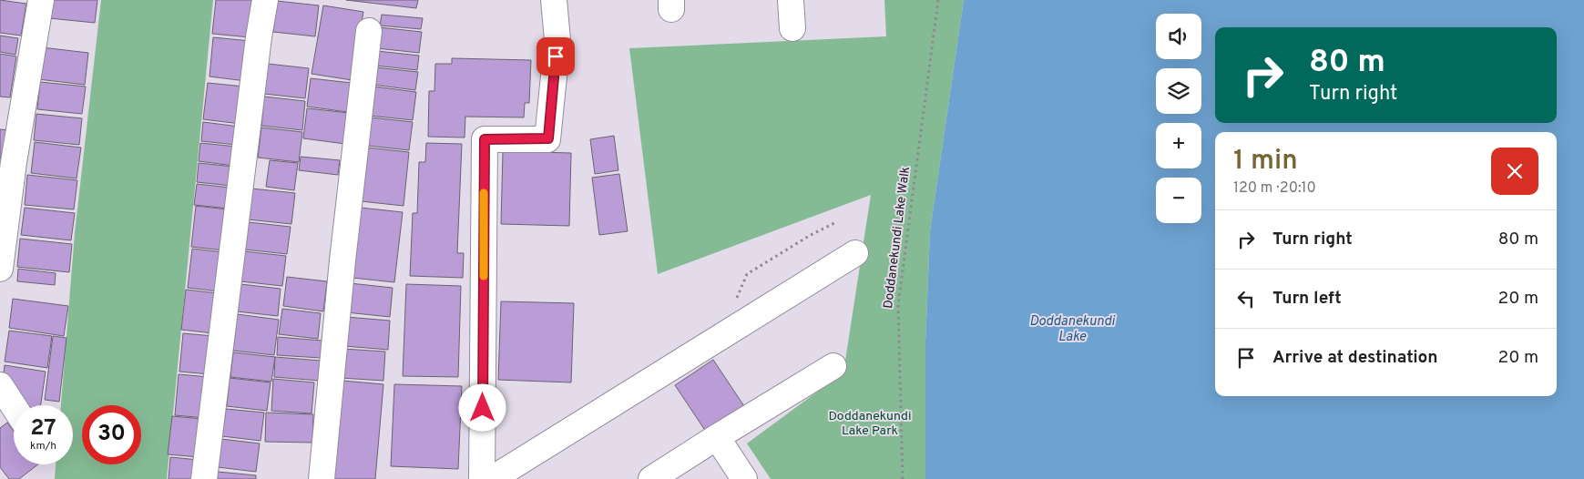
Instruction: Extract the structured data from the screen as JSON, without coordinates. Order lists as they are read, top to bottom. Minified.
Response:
{"streets":{"path":["Doddanekundi Lake Walk"]},"water":["Doddanekundi Lake"],"parks":["Doddanekundi Lake Park"],"page":{"map_buttons":["+","−"],"turn":["80 m","Turn right"],"heading":["1 min","120 m · 20:10"],"list":[{"name":"Turn right","value":"80 m"},{"name":"Turn left","value":"20 m"},{"name":"Arrive at destination","value":"20 m"}],"speed":"27 km/h","limit":"30"}}
